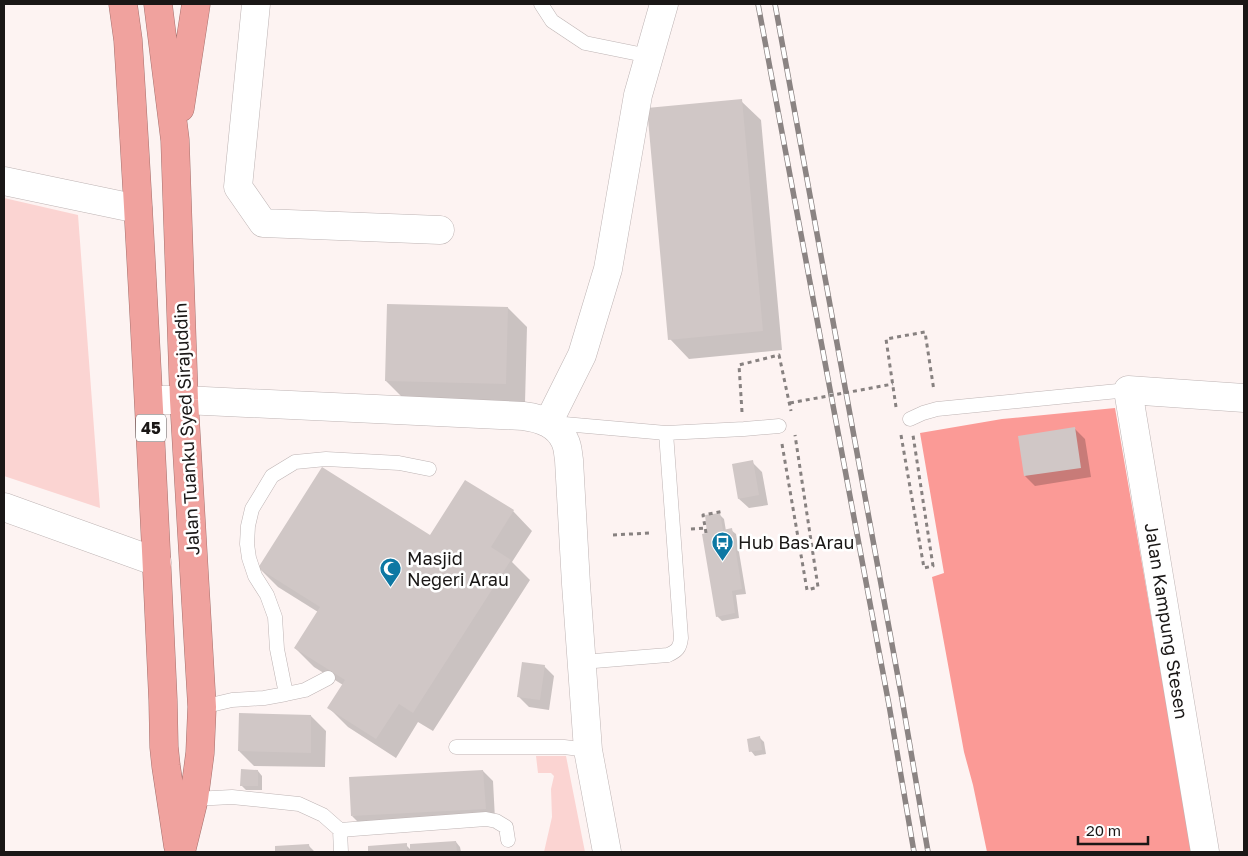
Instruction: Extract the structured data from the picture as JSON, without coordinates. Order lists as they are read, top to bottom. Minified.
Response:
{"streets":{"highway":["45","Jalan Tuanku Syed Sirajuddin"],"street":["Jalan Kampung Stesen"]},"places":{"bus stop":["Hub Bas Arau"],"mosque":["Masjid Negeri Arau"]},"scale_bar":"20 m"}
